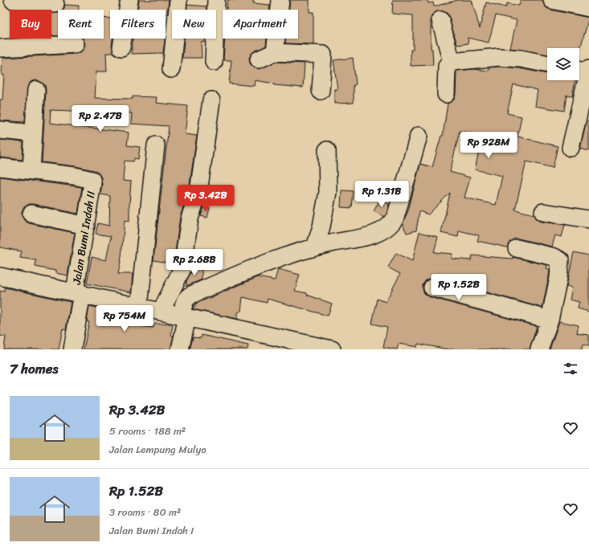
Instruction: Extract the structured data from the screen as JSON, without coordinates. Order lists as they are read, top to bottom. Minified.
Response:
{"streets":{"street":["Jalan Bumi Indah II"]},"page":{"chip":["Buy","Rent","Filters","New","Apartment"],"price":["Rp 2.47B","Rp 928M","Rp 1.31B","Rp 3.42B","Rp 2.68B","Rp 1.52B","Rp 754M"],"heading":"7 homes","list":[{"name":"Rp 3.42B","note":"5 rooms · 188 m² · Jalan Lempung Mulyo"},{"name":"Rp 1.52B","note":"3 rooms · 80 m² · Jalan Bumi Indah I"}]}}
